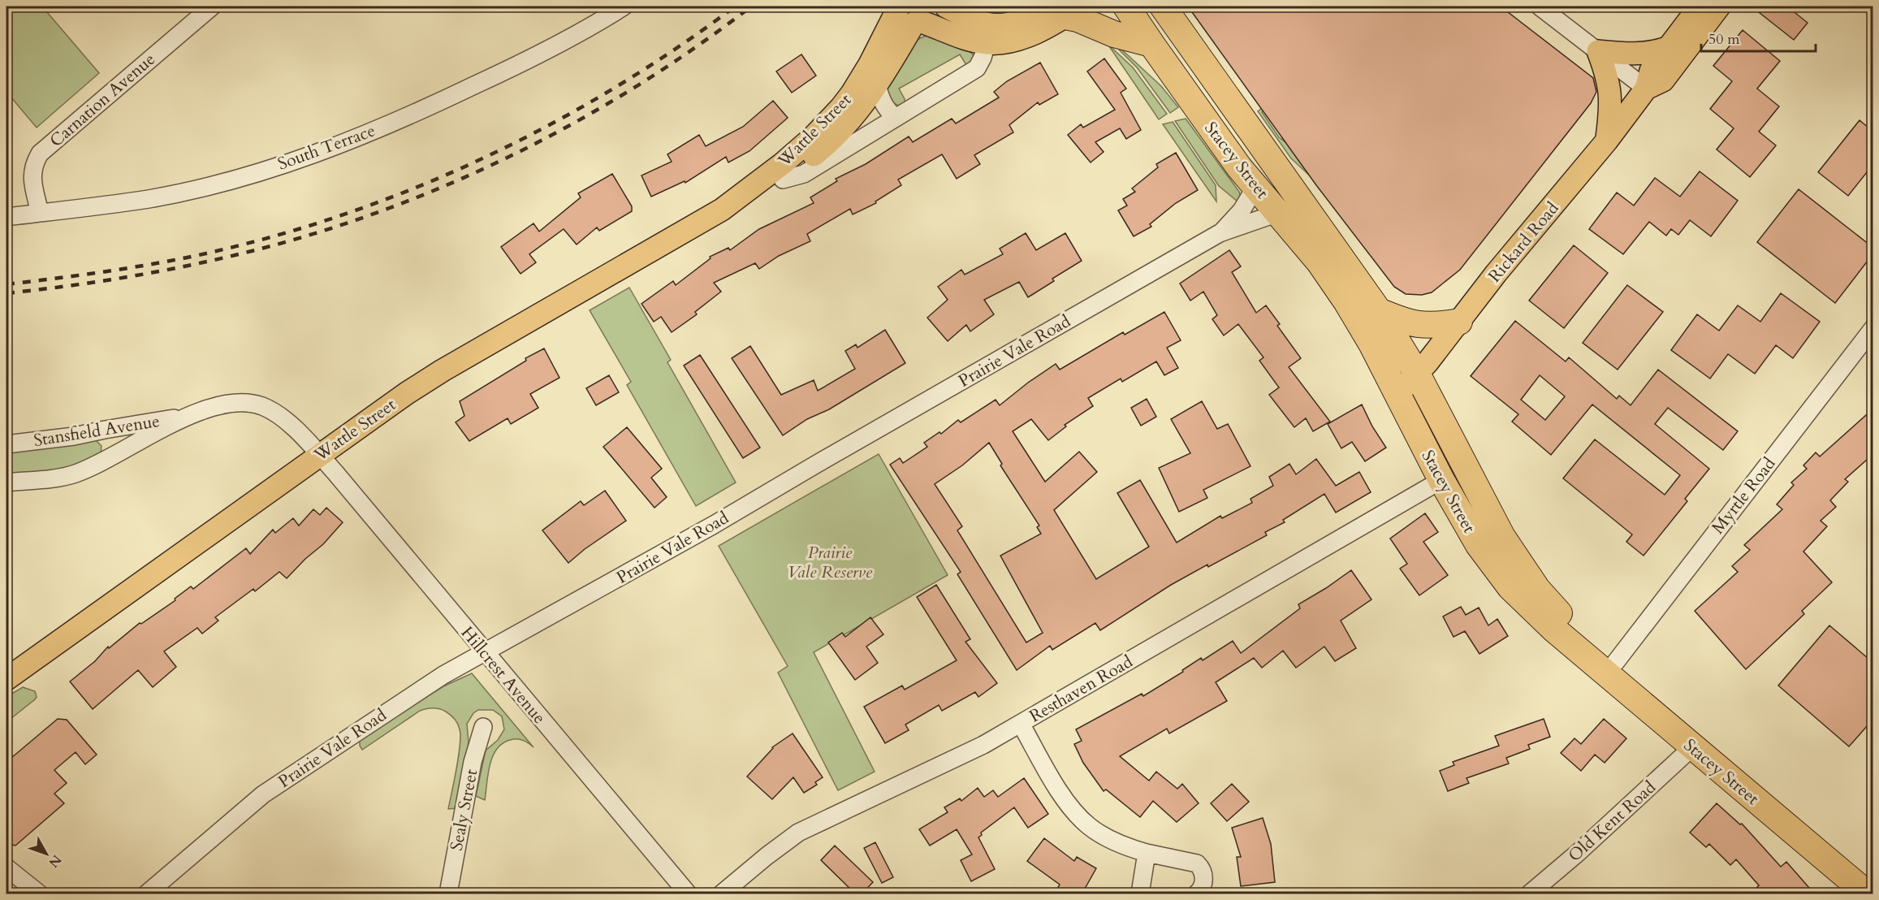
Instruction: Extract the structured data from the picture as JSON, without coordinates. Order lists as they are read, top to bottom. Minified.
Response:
{"streets":{"highway":["Stacey Street"],"main road":["Wattle Street","Rickard Road"],"street":["Carnation Avenue","South Terrace","Prairie Vale Road","Stansfield Avenue","Myrtle Road","Hillcrest Avenue","Resthaven Road","Sealy Street","Old Kent Road"]},"crossings":[["Carnation Avenue","South Terrace"],["Wattle Street","Stansfield Avenue"],["Wattle Street","Hillcrest Avenue"],["Stacey Street","Rickard Road"],["Stacey Street","Prairie Vale Road"],["Stacey Street","Myrtle Road"],["Stacey Street","Resthaven Road"],["Stacey Street","Old Kent Road"],["Prairie Vale Road","Hillcrest Avenue"],["Stansfield Avenue","Hillcrest Avenue"]],"parks":["Prairie Vale Reserve"],"scale_bar":"50 m","north":"bottom right"}
